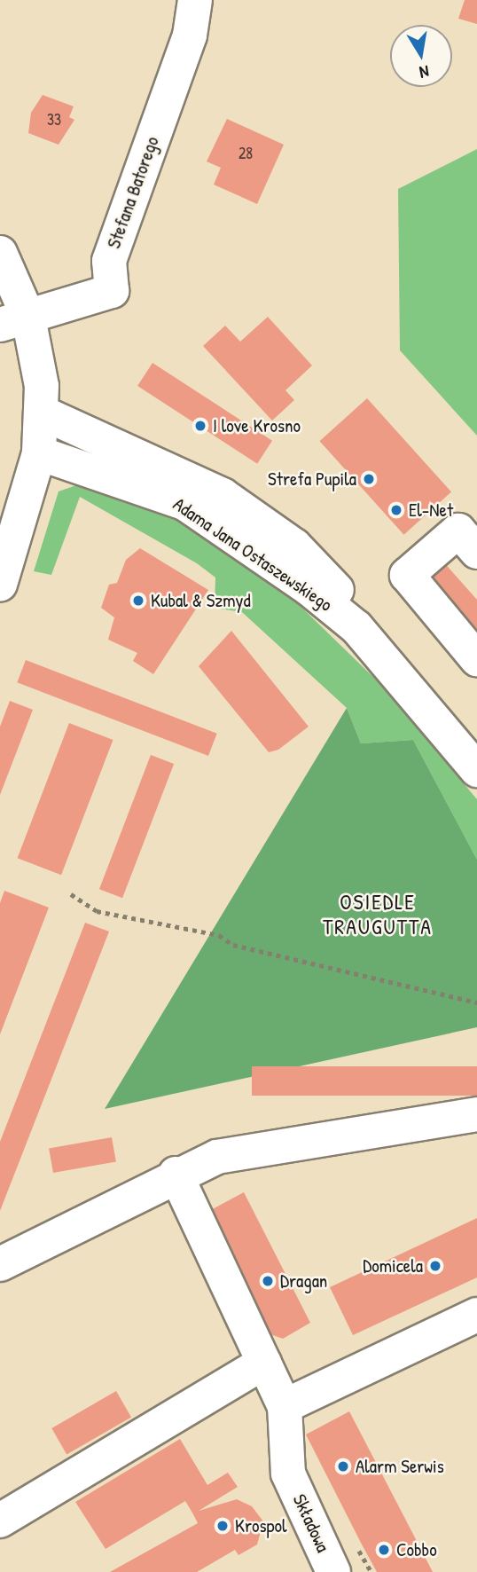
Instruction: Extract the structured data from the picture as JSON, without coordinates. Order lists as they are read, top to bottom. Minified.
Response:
{"streets":{"street":["Stefana Batorego","Adama Jana Ostaszewskiego","Składowa"]},"districts":["OSIEDLE TRAUGUTTA"],"places":["I love Krosno","Strefa Pupila","El-Net","Kubal & Szmyd","Domicela","Dragan","Alarm Serwis","Krospol","Cobbo"],"house_numbers":["33","28"],"north":"bottom"}
